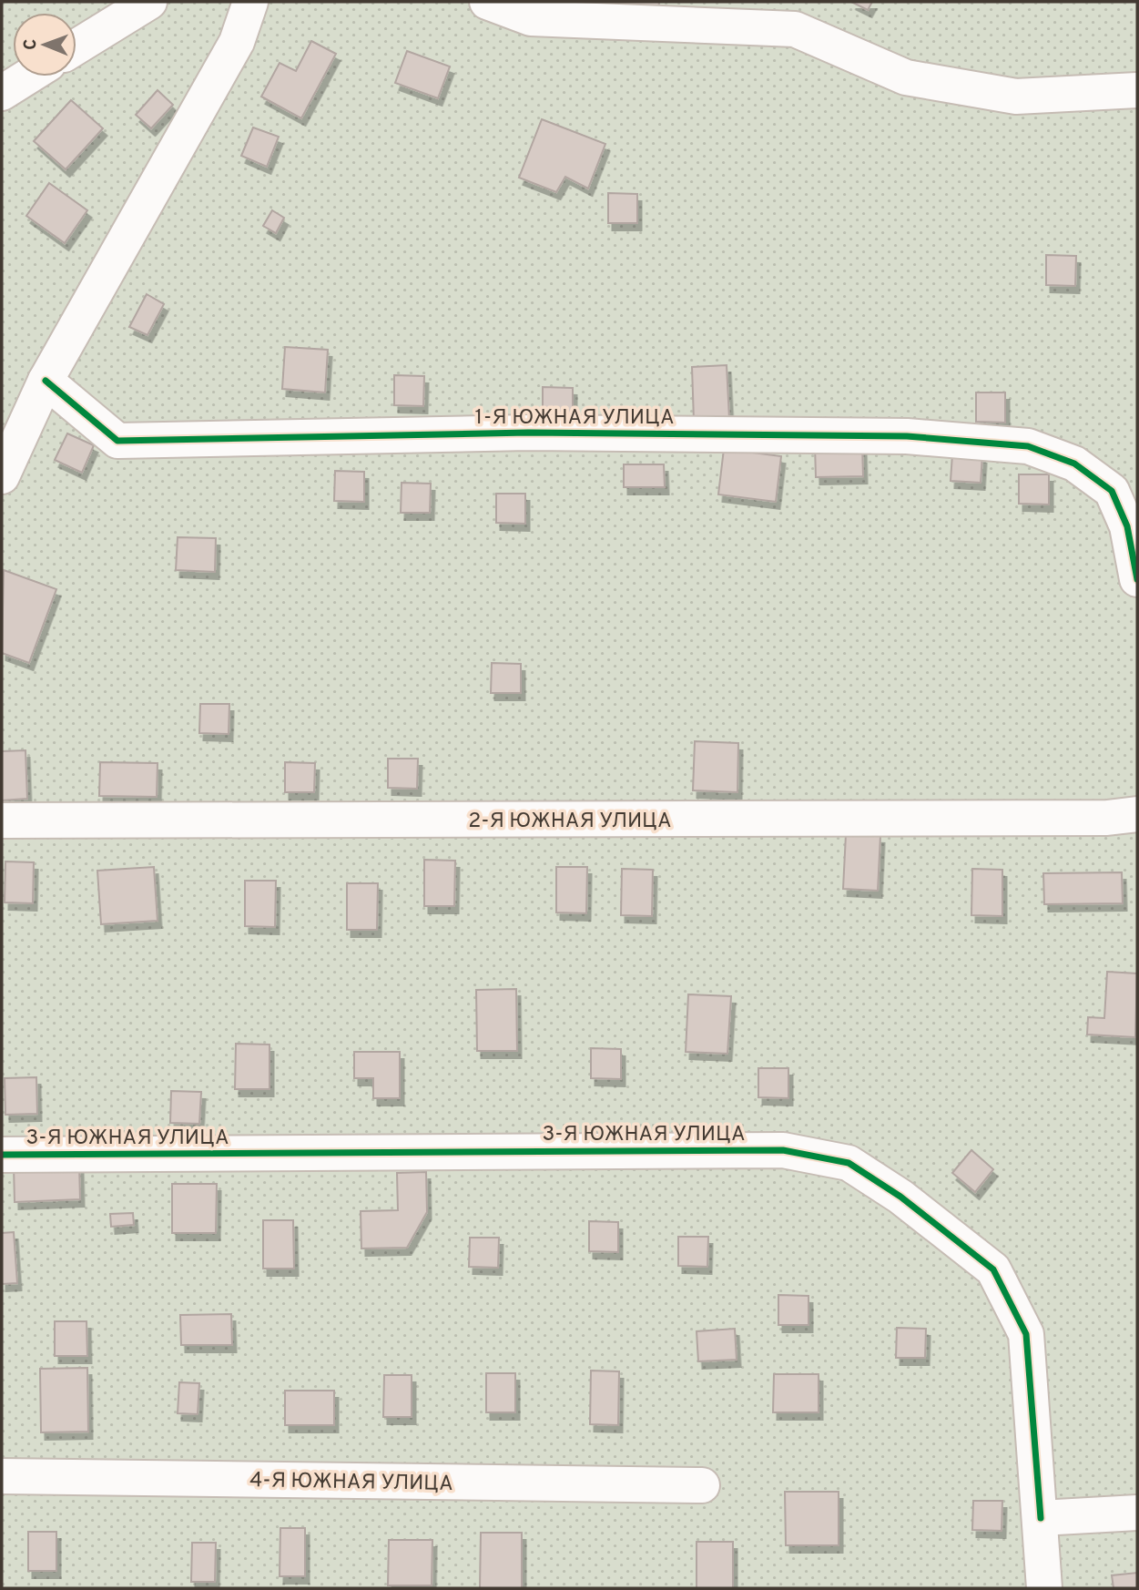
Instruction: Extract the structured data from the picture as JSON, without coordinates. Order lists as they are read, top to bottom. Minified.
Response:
{"streets":{"street":["1-Я ЮЖНАЯ УЛИЦА","2-Я ЮЖНАЯ УЛИЦА","3-Я ЮЖНАЯ УЛИЦА","4-Я ЮЖНАЯ УЛИЦА"]},"north":"left"}
